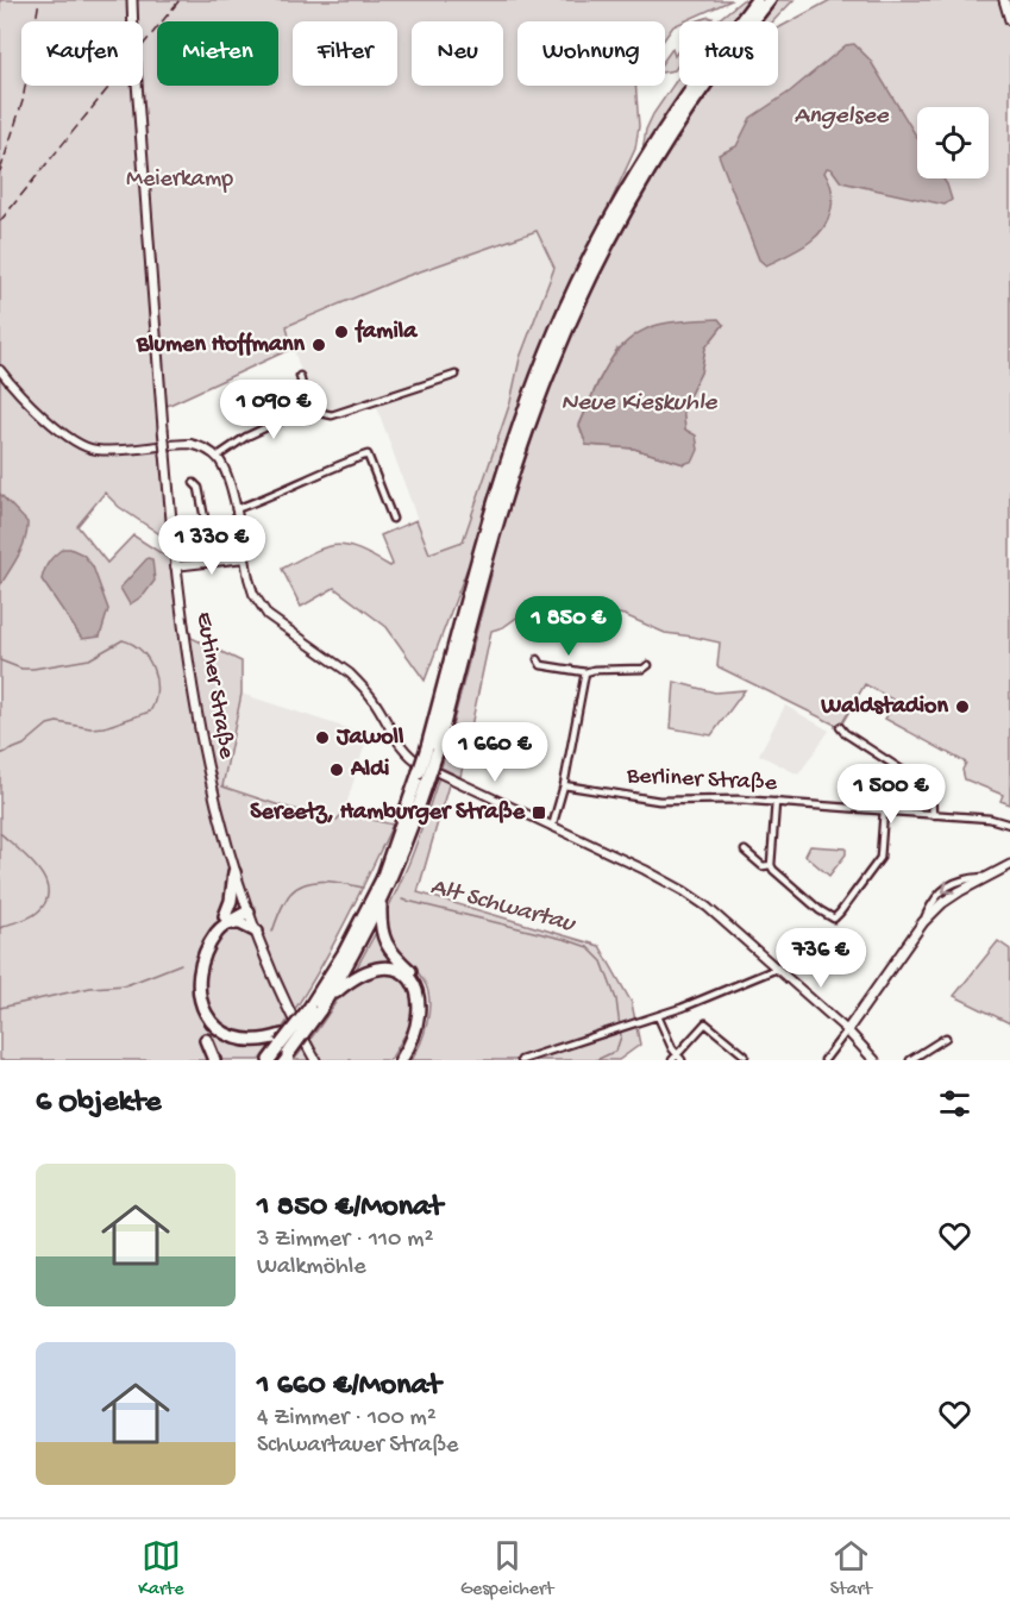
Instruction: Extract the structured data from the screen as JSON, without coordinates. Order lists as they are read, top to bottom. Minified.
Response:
{"streets":{"main road":["Eutiner Straße"],"street":["Berliner Straße"]},"water":["Angelsee","Neue Kieskuhle","Alt Schwartau"],"parks":["Meierkamp"],"places":{"other":["famila","Blumen Hoffmann","Waldstadion","Jawoll","Aldi"],"transit":["Sereetz, Hamburger Straße"]},"page":{"chip":["Kaufen","Mieten","Filter","Neu","Wohnung","Haus"],"price":["1 090 €","1 330 €","1 850 €","1 660 €","1 500 €","736 €"],"heading":"6 Objekte","list":[{"name":"1 850 €/Monat","note":"3 Zimmer · 110 m² · Walkmöhle"},{"name":"1 660 €/Monat","note":"4 Zimmer · 100 m² · Schwartauer Straße"}],"tabs":["Karte","Gespeichert","Start"]}}
